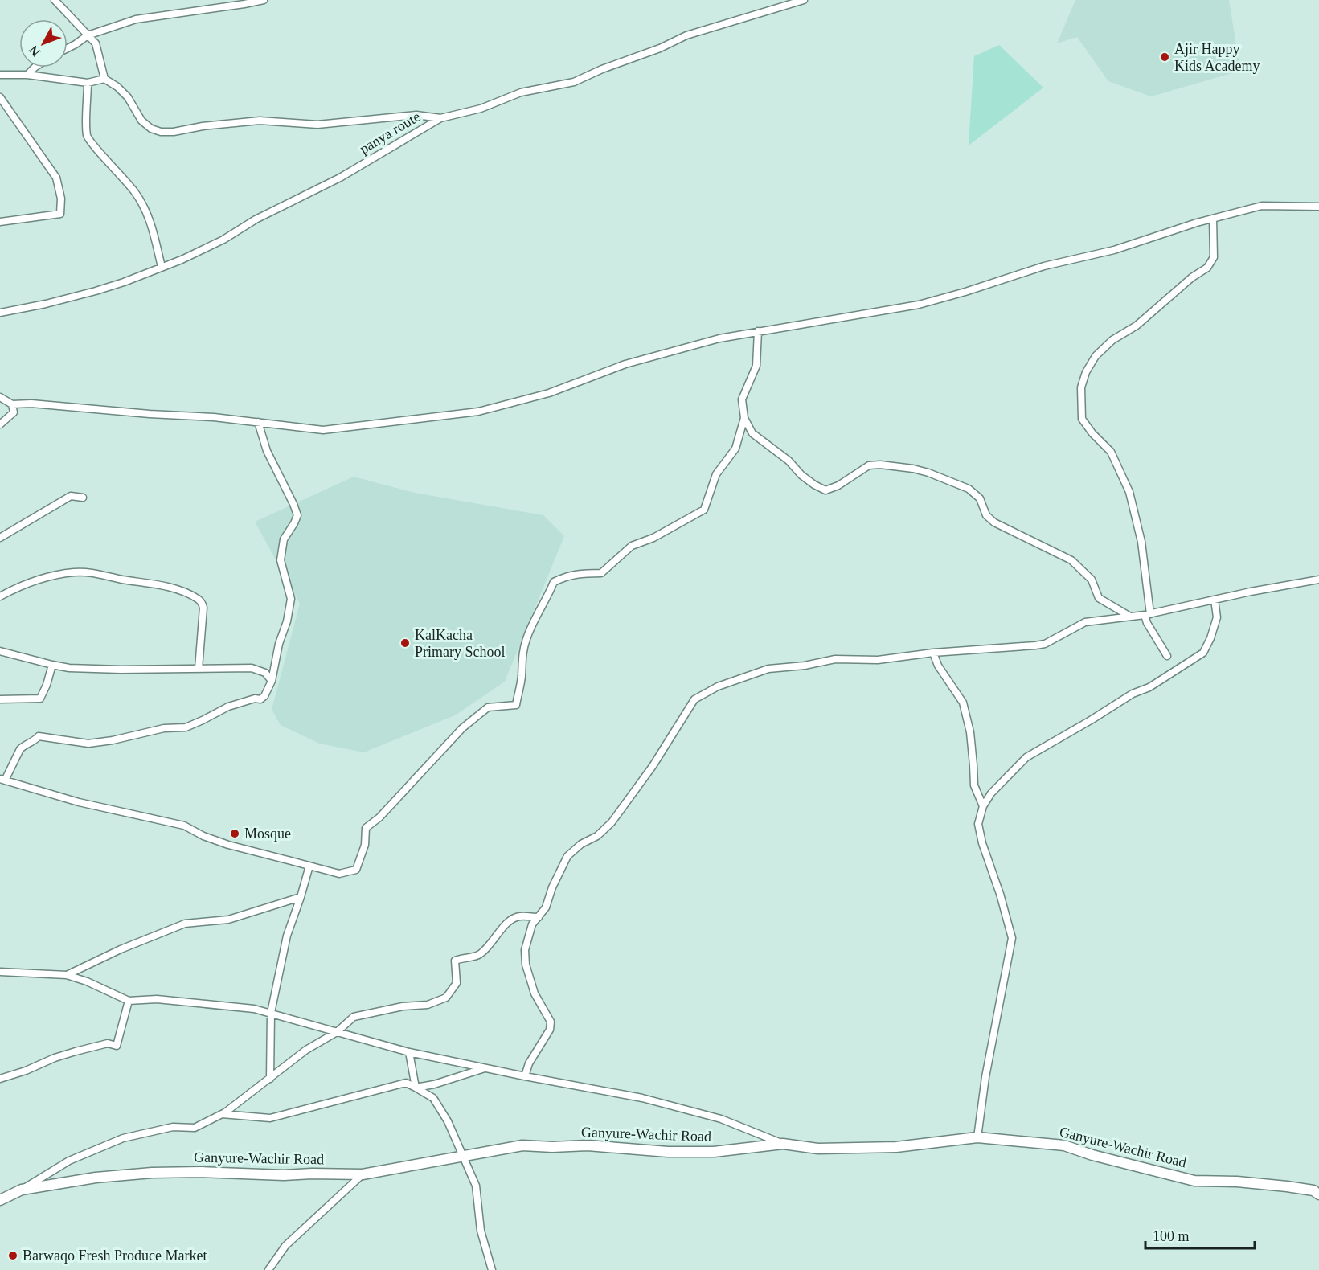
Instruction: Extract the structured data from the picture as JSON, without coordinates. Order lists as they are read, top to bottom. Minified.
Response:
{"streets":{"street":["panya route","Ganyure-Wachir Road"]},"places":["Ajir Happy Kids Academy","KalKacha Primary School","Mosque","Barwaqo Fresh Produce Market"],"scale_bar":"100 m","north":"bottom left"}
